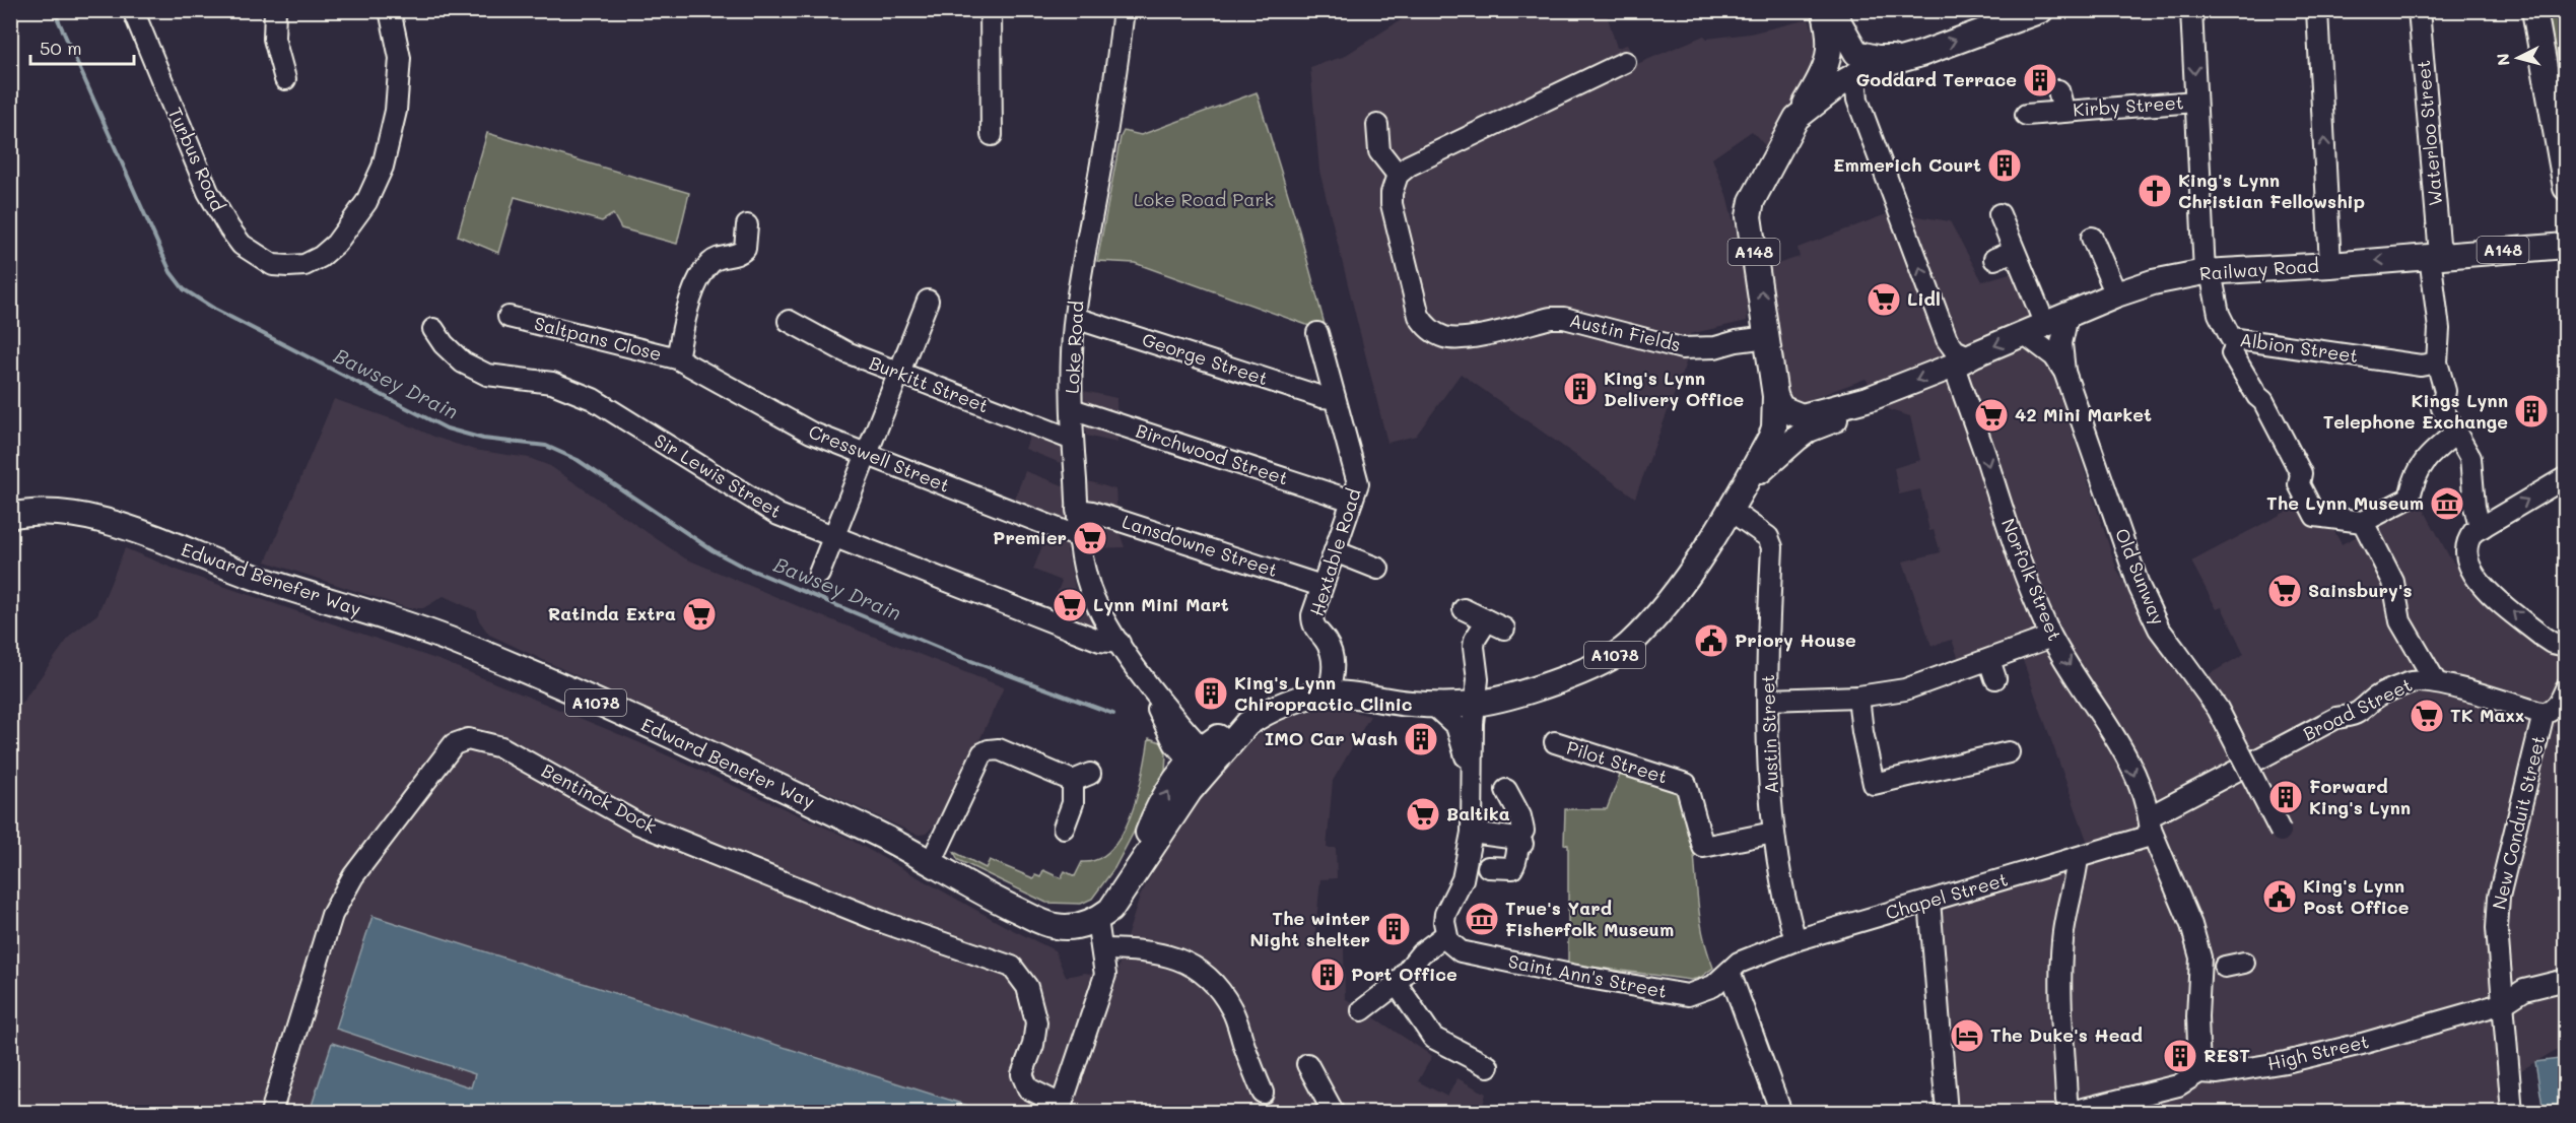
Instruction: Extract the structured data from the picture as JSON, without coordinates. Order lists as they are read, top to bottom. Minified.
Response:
{"streets":{"main road":["A148","Railway Road","Edward Benefer Way","A1078"],"street":["Kirby Street","Waterloo Street","Turbus Road","Austin Fields","Saltpans Close","Loke Road","Albion Street","George Street","Burkitt Street","Birchwood Street","Cresswell Street","Sir Lewis Street","Lansdowne Street","Hextable Road","Old Sunway","Norfolk Street","Broad Street","Austin Street","Pilot Street","Bentinck Dock","New Conduit Street","Chapel Street","Saint Ann's Street","High Street"]},"crossings":[["Kirby Street","Albion Street"],["Waterloo Street","Railway Road"],["Waterloo Street","Albion Street"],["A148","Railway Road"],["A148","Austin Fields"],["A148","Norfolk Street"],["A148","A1078"],["Railway Road","Albion Street"],["Railway Road","Old Sunway"],["Railway Road","Norfolk Street"],["Saltpans Close","Cresswell Street"],["Loke Road","George Street"],["Loke Road","Burkitt Street"],["Loke Road","Birchwood Street"],["Loke Road","Cresswell Street"],["Loke Road","Sir Lewis Street"],["Loke Road","Lansdowne Street"],["Loke Road","A1078"],["George Street","Hextable Road"],["Birchwood Street","Hextable Road"],["Lansdowne Street","Hextable Road"],["Hextable Road","A1078"],["Edward Benefer Way","A1078"],["Norfolk Street","Broad Street"],["Norfolk Street","Chapel Street"],["Norfolk Street","High Street"],["A1078","Austin Street"],["Broad Street","New Conduit Street"],["Broad Street","Chapel Street"],["Austin Street","Pilot Street"],["Austin Street","Chapel Street"],["New Conduit Street","High Street"],["Chapel Street","Saint Ann's Street"]],"one_way":["Norfolk Street"],"water":["Bawsey Drain"],"parks":["Loke Road Park"],"places":{"building":["Goddard Terrace","Emmerich Court","King's Lynn Delivery Office","Kings Lynn Telephone Exchange","King's Lynn Chiropractic Clinic","IMO Car Wash","Forward King's Lynn","The winter Night shelter","Port Office","REST"],"church":["King's Lynn Christian Fellowship"],"supermarket":["Lidl","42 Mini Market","Premier","Sainsbury's","Lynn Mini Mart","Ratinda Extra","TK Maxx","Baltika"],"museum":["The Lynn Museum","True's Yard Fisherfolk Museum"],"public building":["Priory House","King's Lynn Post Office"],"hotel":["The Duke's Head"]},"scale_bar":"50 m","north":"left"}
